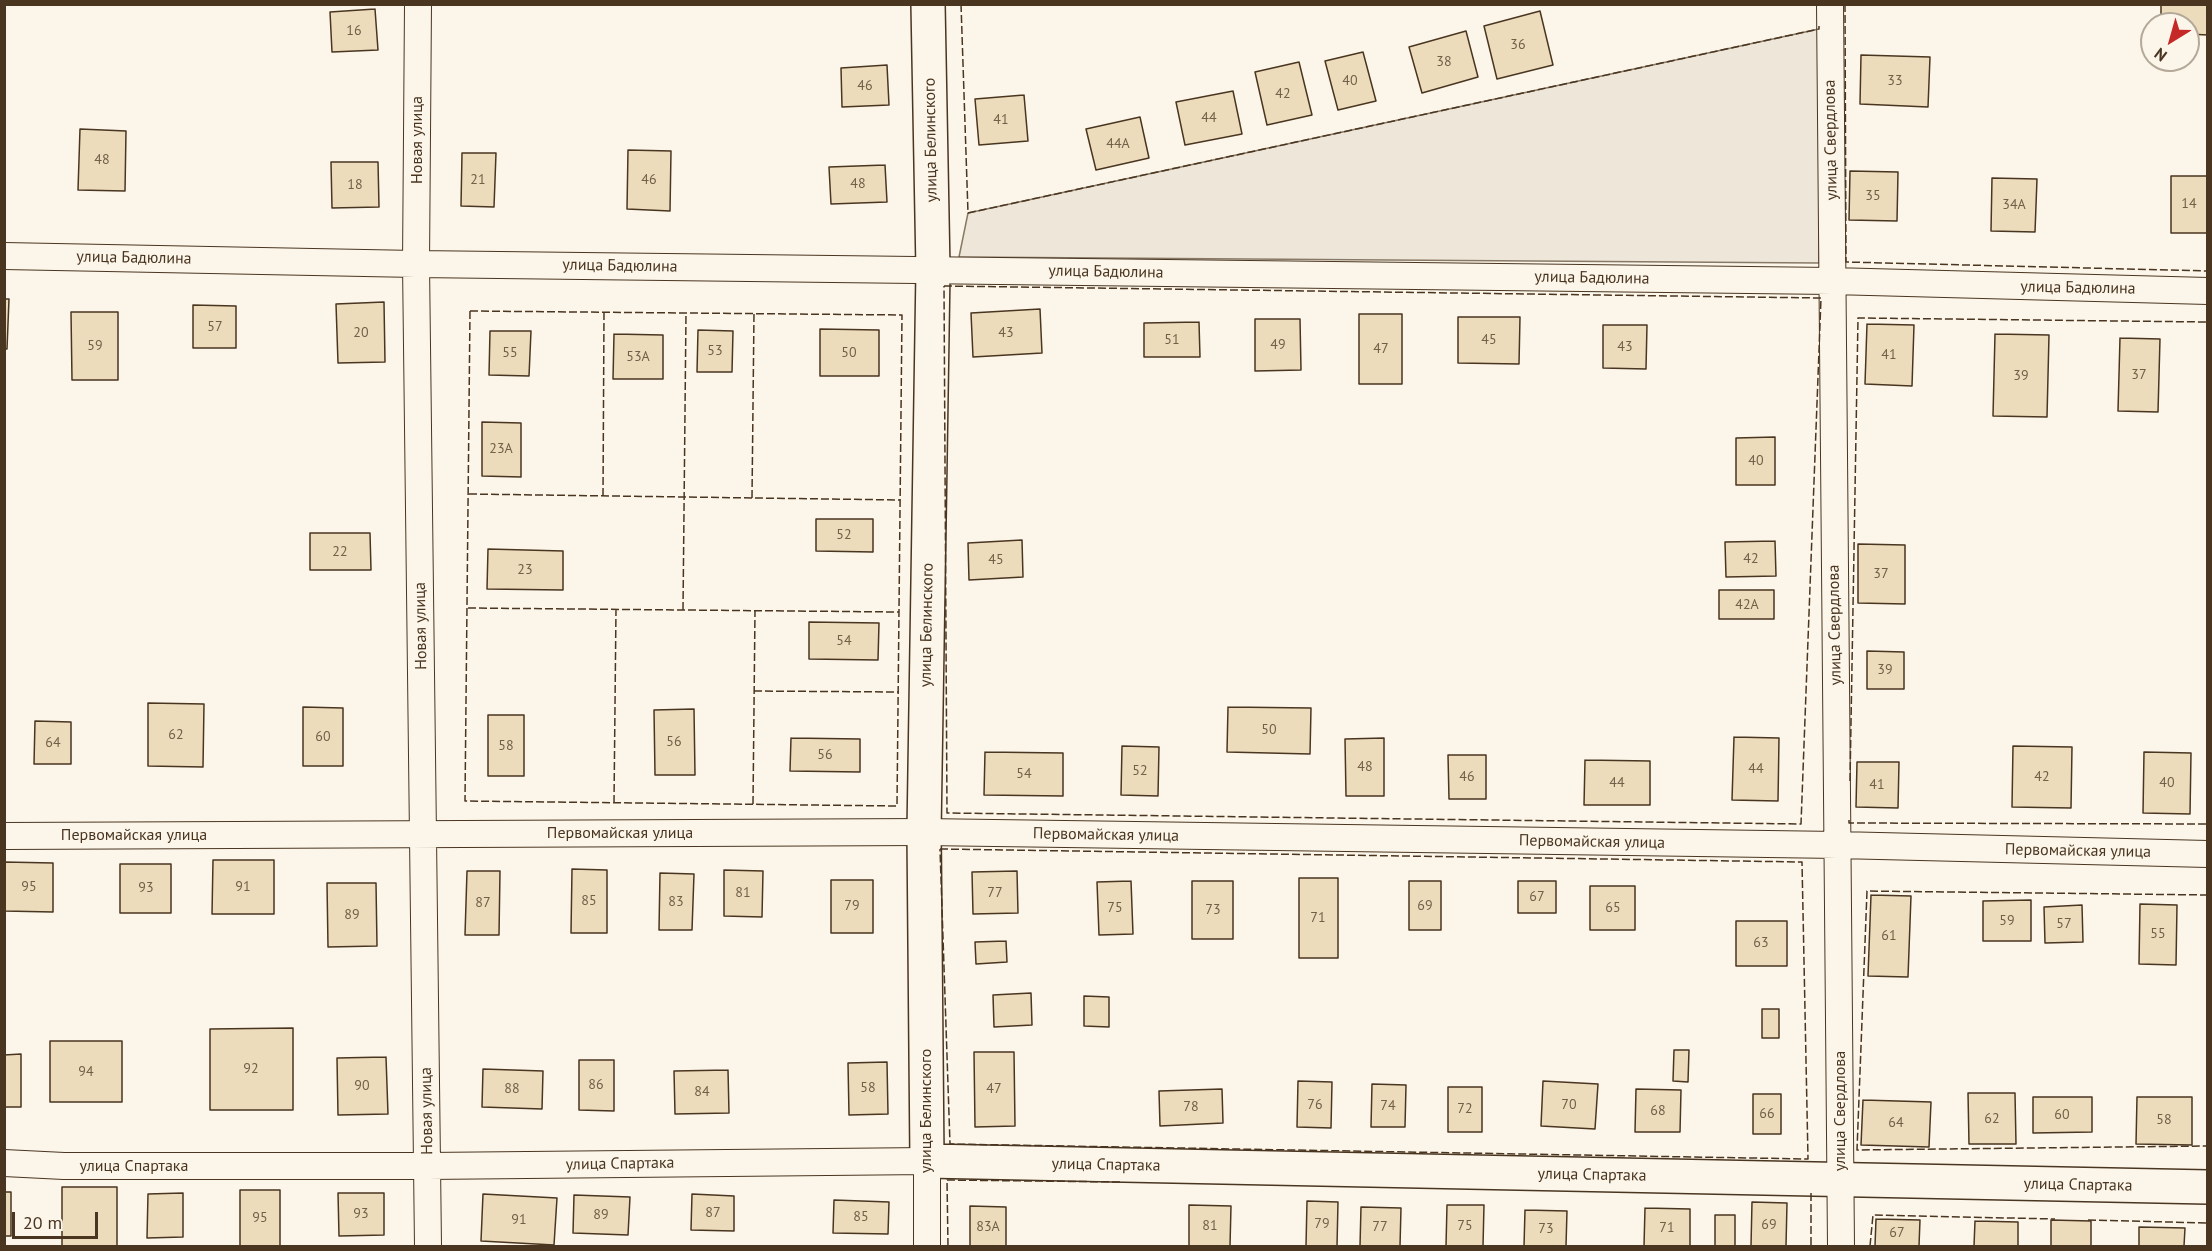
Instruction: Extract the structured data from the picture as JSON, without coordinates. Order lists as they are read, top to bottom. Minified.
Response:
{"streets":{"street":["Новая улица","улица Белинского","улица Свердлова","улица Бадюлина","Первомайская улица","улица Спартака"]},"crossings":[["Новая улица","улица Бадюлина"],["Новая улица","Первомайская улица"],["Новая улица","улица Спартака"],["улица Белинского","улица Бадюлина"],["улица Белинского","Первомайская улица"],["улица Белинского","улица Спартака"],["улица Свердлова","улица Бадюлина"],["улица Свердлова","Первомайская улица"],["улица Свердлова","улица Спартака"]],"house_numbers":["16","36","38","40","33","46","42","44","41","44А","48","21","46","48","18","35","14","34А","57","20","43","51","45","49","59","43","47","53","55","50","41","53А","37","39","23А","40","52","22","42","45","23","37","42А","54","39","50","62","60","56","64","58","56","48","44","52","54","46","42","44","40","41","95","91","93","81","77","67","85","83","87","79","69","75","65","73","89","71","59","57","55","61","63","92","94","86","90","58","88","47","84","76","70","74","78","72","68","66","60","62","58","64","87","93","89","85","95","91","79","69","81","75","83А","77","71","73","67"],"scale_bar":"20 m","north":"bottom left"}
